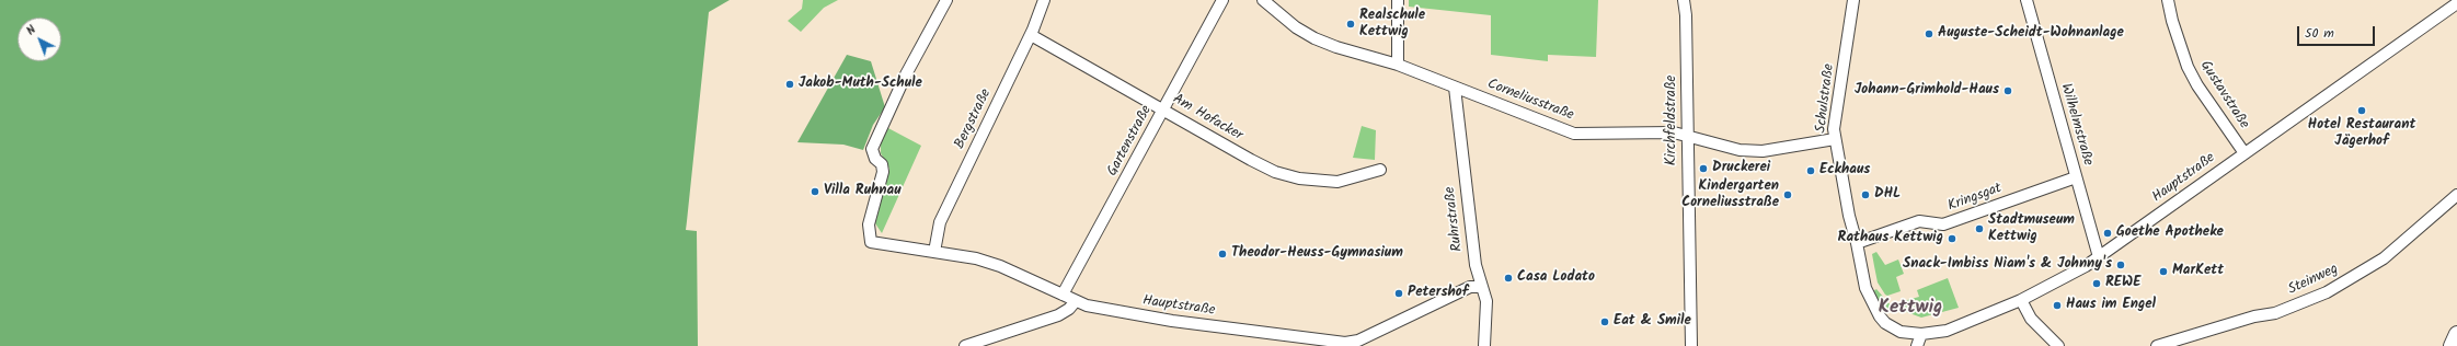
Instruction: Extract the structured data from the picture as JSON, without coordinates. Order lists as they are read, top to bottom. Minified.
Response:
{"streets":{"street":["Gustavstraße","Schulstraße","Corneliusstraße","Am Hofacker","Bergstraße","Kirchfeldstraße","Wilhelmstraße","Gartenstraße","Hauptstraße","Kringsgat","Ruhrstraße","Steinweg"]},"crossings":[["Gustavstraße","Hauptstraße"],["Schulstraße","Corneliusstraße"],["Schulstraße","Hauptstraße"],["Schulstraße","Kringsgat"],["Corneliusstraße","Kirchfeldstraße"],["Corneliusstraße","Ruhrstraße"],["Am Hofacker","Bergstraße"],["Am Hofacker","Gartenstraße"],["Bergstraße","Hauptstraße"],["Wilhelmstraße","Hauptstraße"],["Wilhelmstraße","Kringsgat"],["Gartenstraße","Hauptstraße"],["Hauptstraße","Ruhrstraße"]],"districts":["Kettwig"],"places":["Realschule Kettwig","Auguste-Scheidt-Wohnanlage","Jakob-Muth-Schule","Johann-Grimhold-Haus","Hotel Restaurant Jägerhof","Druckerei","Eckhaus","Villa Ruhnau","Kindergarten Corneliusstraße","DHL","Stadtmuseum Kettwig","Goethe Apotheke","Rathaus Kettwig","Theodor-Heuss-Gymnasium","Snack-Imbiss Niam's & Johnny's","MarKett","Casa Lodato","REWE","Petershof","Haus im Engel","Eat & Smile"],"scale_bar":"50 m","north":"top left"}
